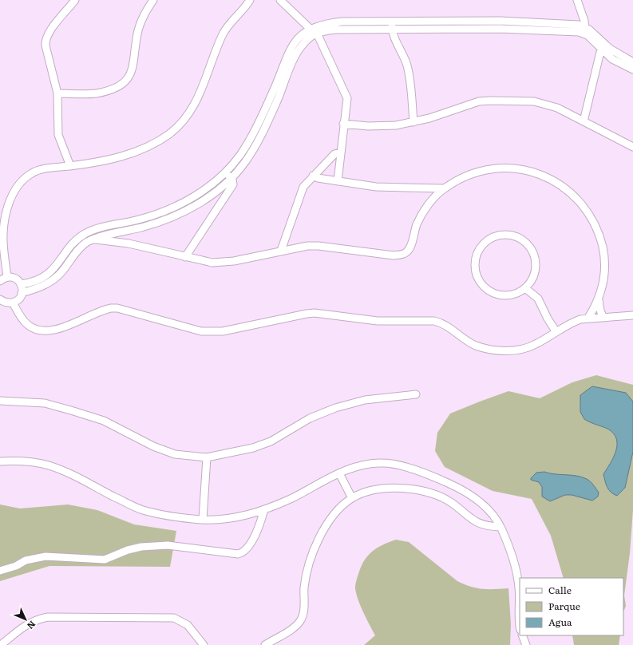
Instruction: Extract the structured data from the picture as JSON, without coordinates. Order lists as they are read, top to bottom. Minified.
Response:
{"legend":["Calle","Parque","Agua"],"north":"bottom right"}
